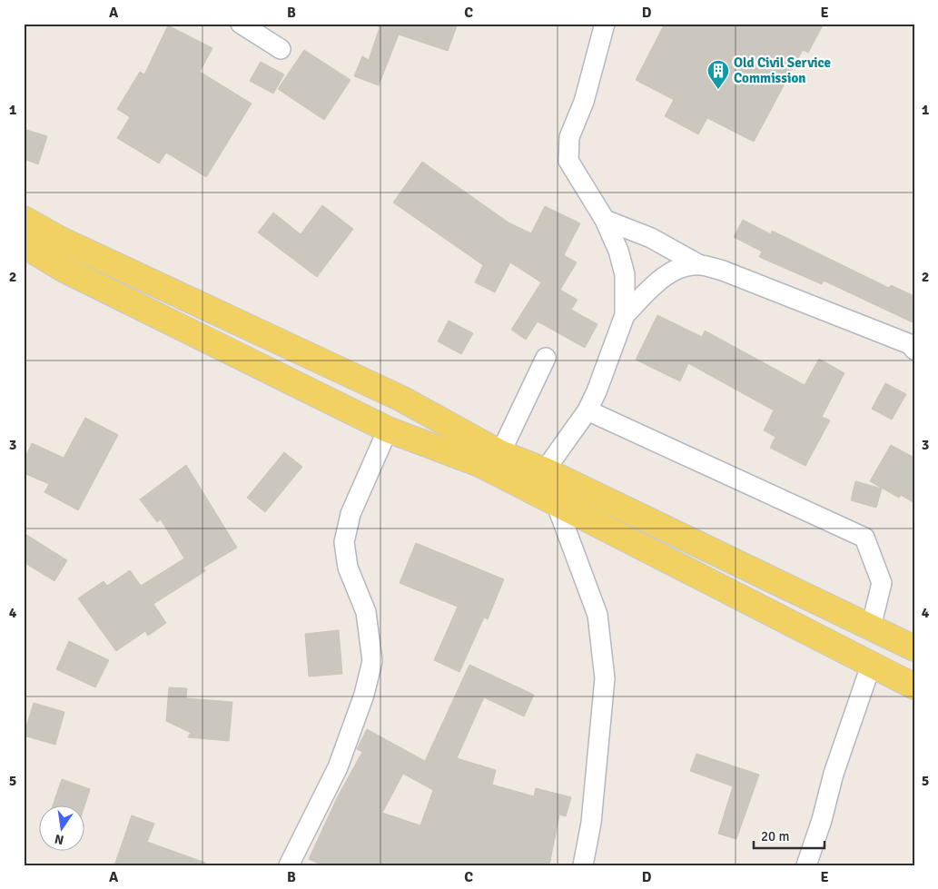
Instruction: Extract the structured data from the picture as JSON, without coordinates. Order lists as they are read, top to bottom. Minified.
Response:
{"places":{"building":["Old Civil Service Commission"]},"scale_bar":"20 m","north":"bottom","grid":{"columns":["A","B","C","D","E"],"rows":["1","2","3","4","5"]}}
